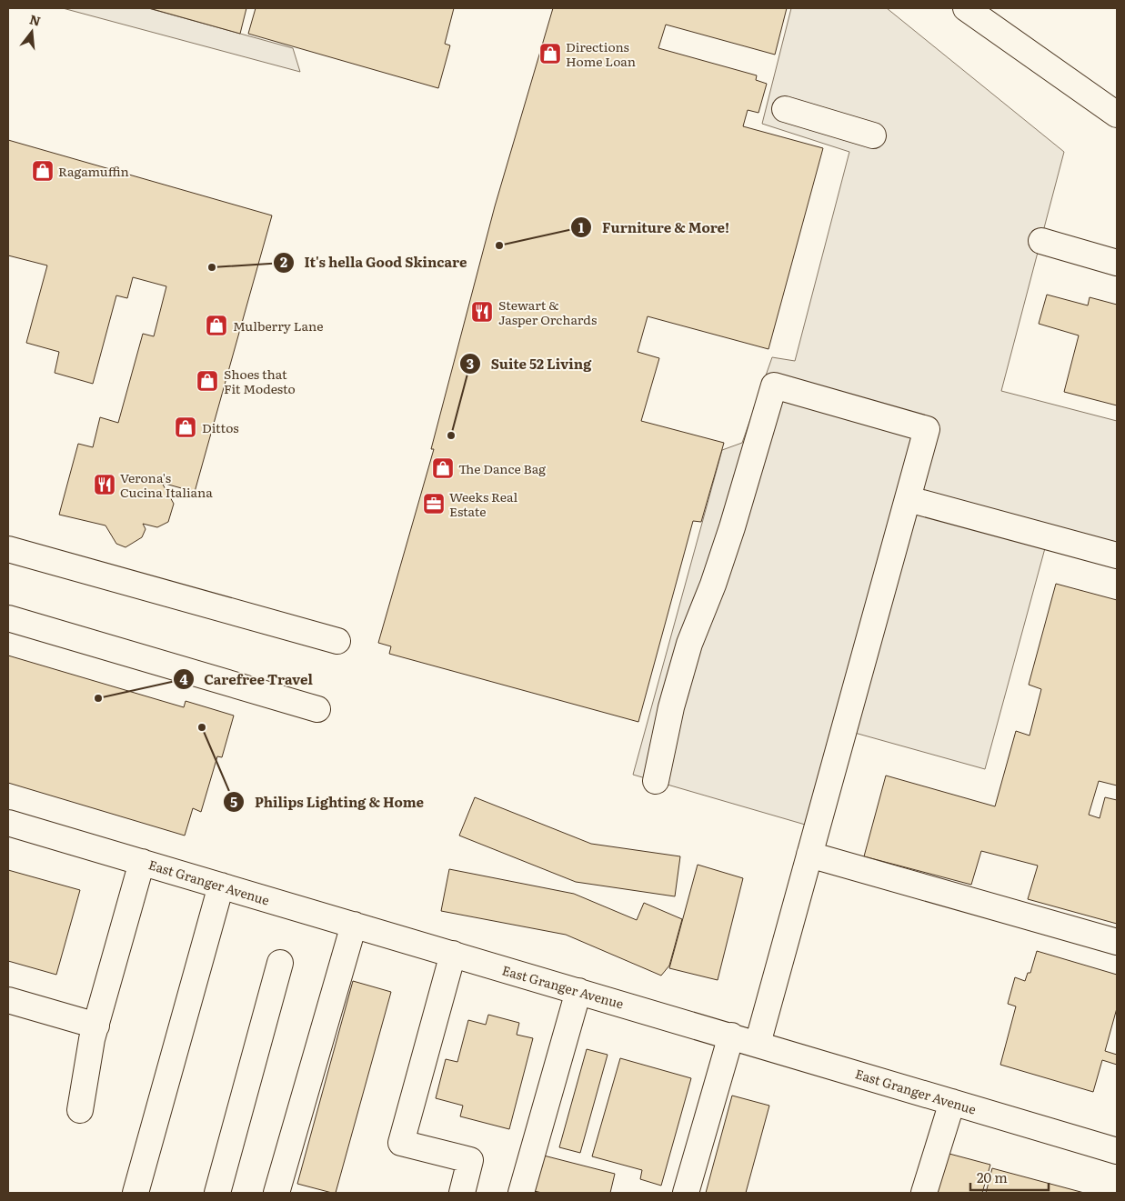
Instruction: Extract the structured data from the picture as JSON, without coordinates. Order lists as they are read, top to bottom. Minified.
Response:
{"streets":{"street":["East Granger Avenue"]},"places":{"shop":["Directions Home Loan","Ragamuffin","Mulberry Lane","Shoes that Fit Modesto","Dittos","The Dance Bag"],"other":["Furniture & More!","It's hella Good Skincare","Suite 52 Living","Carefree Travel","Philips Lighting & Home"],"restaurant":["Stewart & Jasper Orchards","Verona's Cucina Italiana"],"office":["Weeks Real Estate"]},"scale_bar":"20 m","north":"top"}
